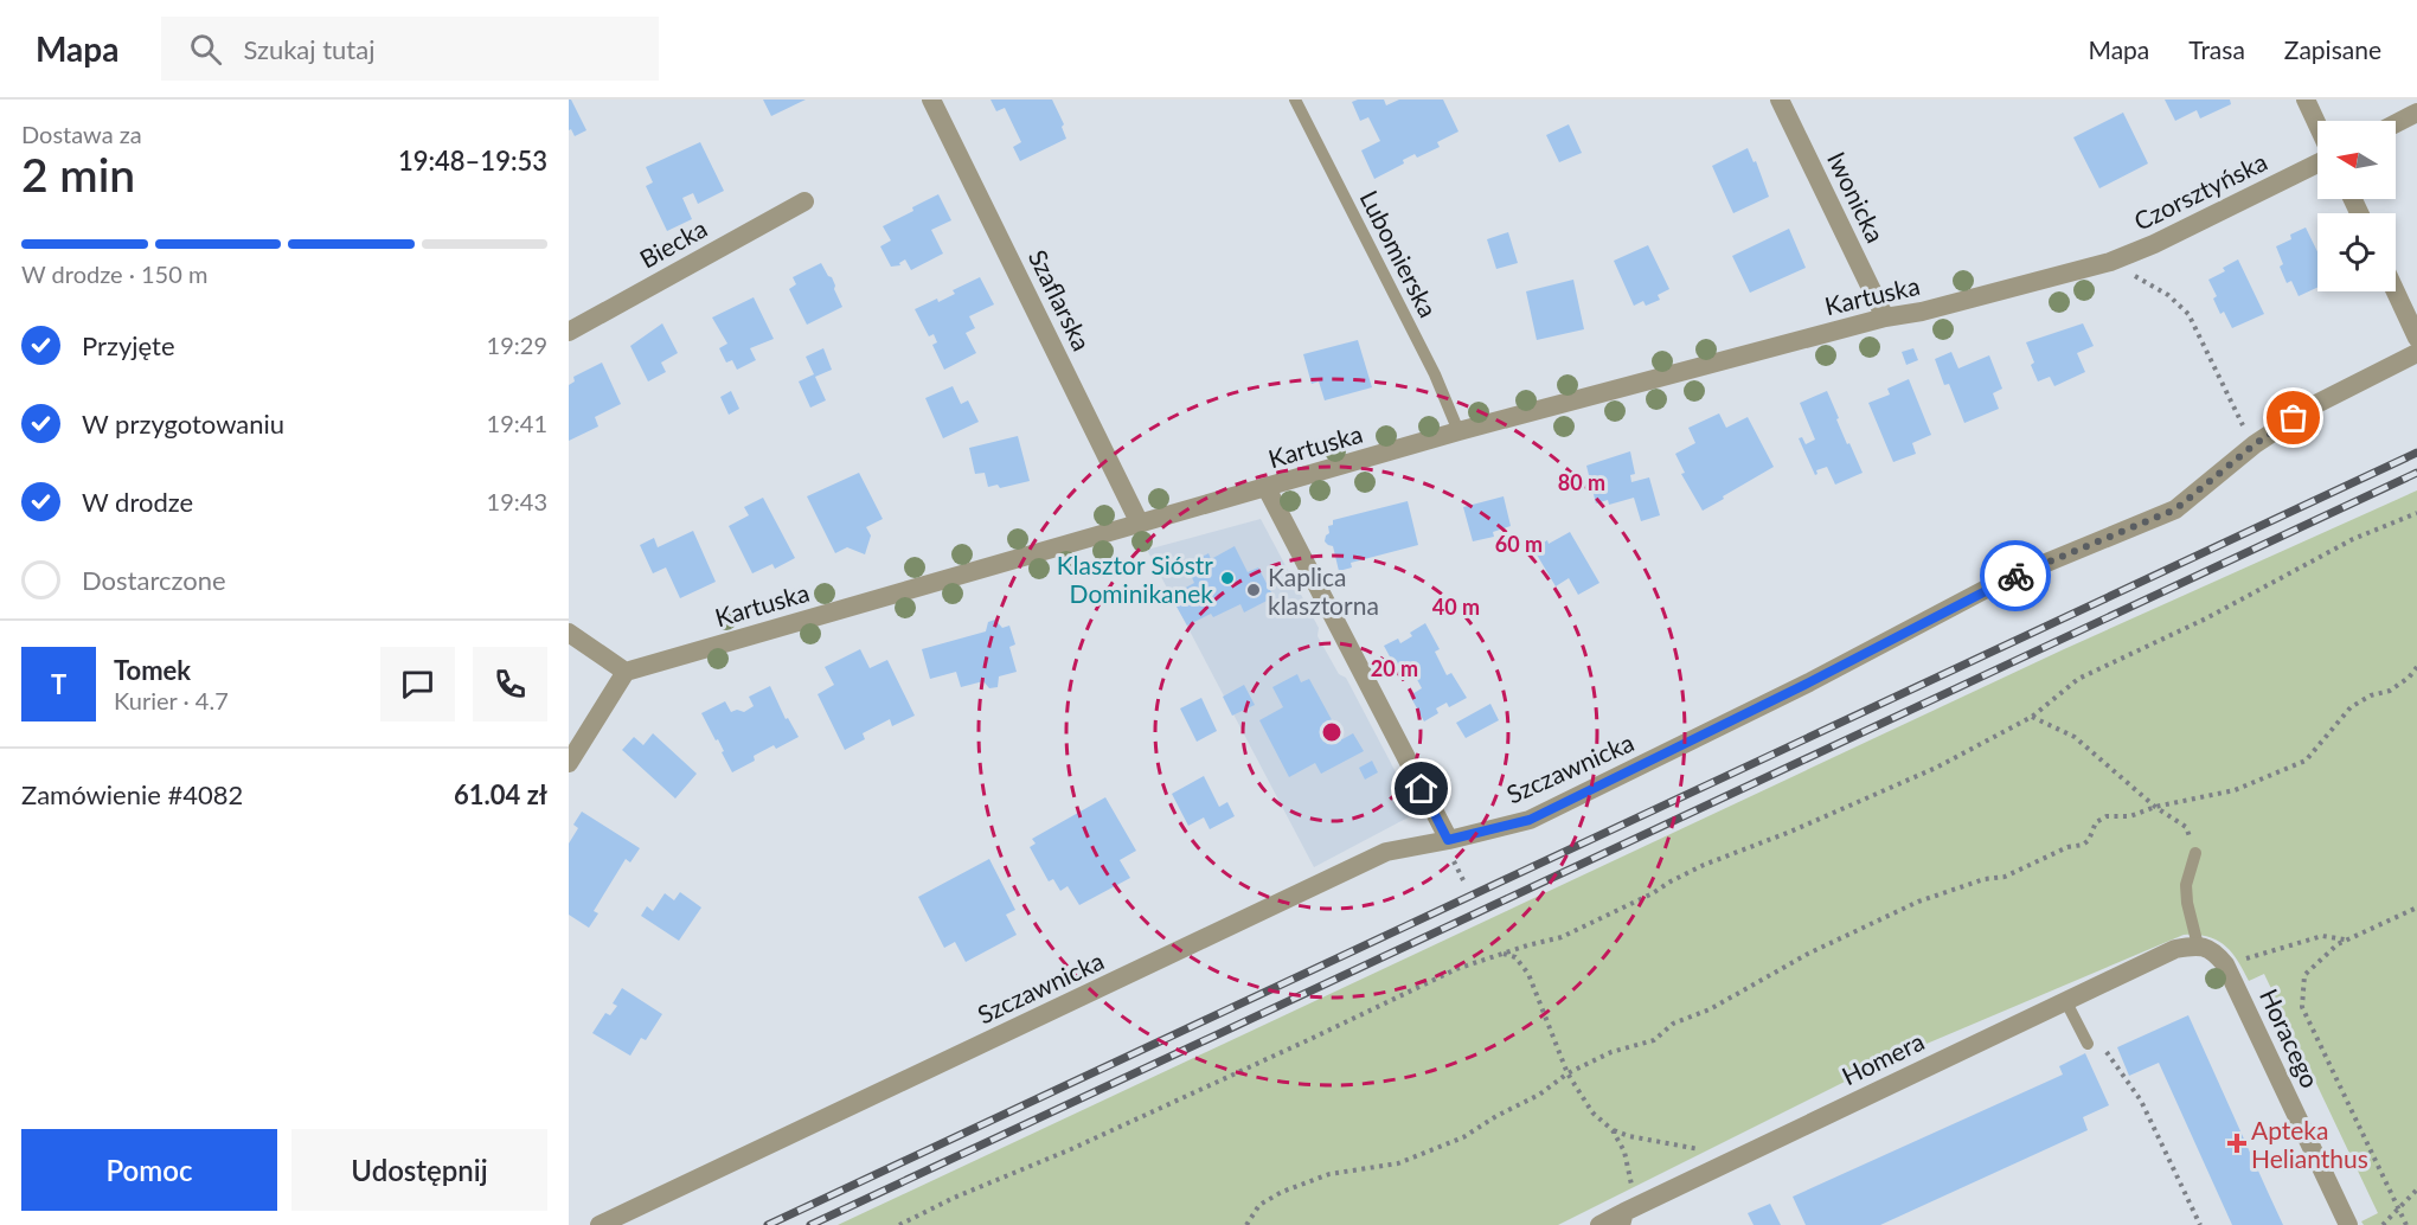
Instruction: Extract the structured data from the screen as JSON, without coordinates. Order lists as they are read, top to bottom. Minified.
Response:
{"streets":{"street":["Czorsztyńska","Iwonicka","Biecka","Kartuska","Szaflarska","Szczawnicka","Horacego","Homera"],"lane":["Lubomierska"]},"crossings":[["Czorsztyńska","Kartuska"],["Iwonicka","Kartuska"],["Lubomierska","Kartuska"],["Kartuska","Szaflarska"],["Horacego","Homera"]],"places":{"other":["Klasztor Sióstr Dominikanek","Kaplica klasztorna"],"health":["Apteka Helianthus"]},"north":"left","page":{"header":"Mapa","search":"Szukaj tutaj","nav":["Mapa","Trasa","Zapisane"],"heading":["2 min","Dostawa za","19:48–19:53"],"panel":["Tomek","Kurier · 4.7","Zamówienie #4082","61.04 zł"],"bar":"W drodze · 150 m","list":[["Przyjęte","19:29"],["W przygotowaniu","19:41"],["W drodze","19:43"],"Dostarczone"],"round":"T","buttons":["Pomoc","Udostępnij"]},"rings":["80 m","60 m","40 m","20 m"]}
